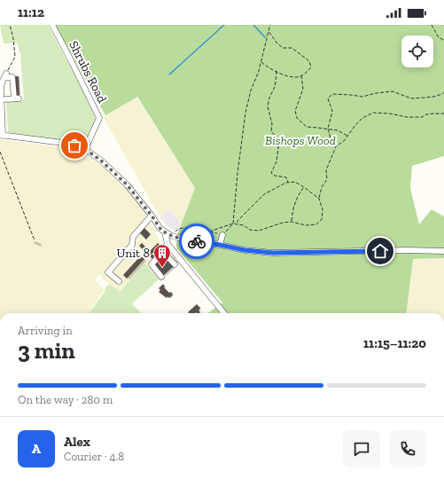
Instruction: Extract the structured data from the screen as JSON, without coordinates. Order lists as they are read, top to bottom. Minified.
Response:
{"streets":{"street":["Shrubs Road"]},"parks":["Bishops Wood"],"places":{"building":["Unit 8"]},"page":{"status":"11:12","heading":["3 min","Arriving in","11:15–11:20"],"panel":["Alex","Courier · 4.8"],"bar":"On the way · 280 m","round":"A"}}
